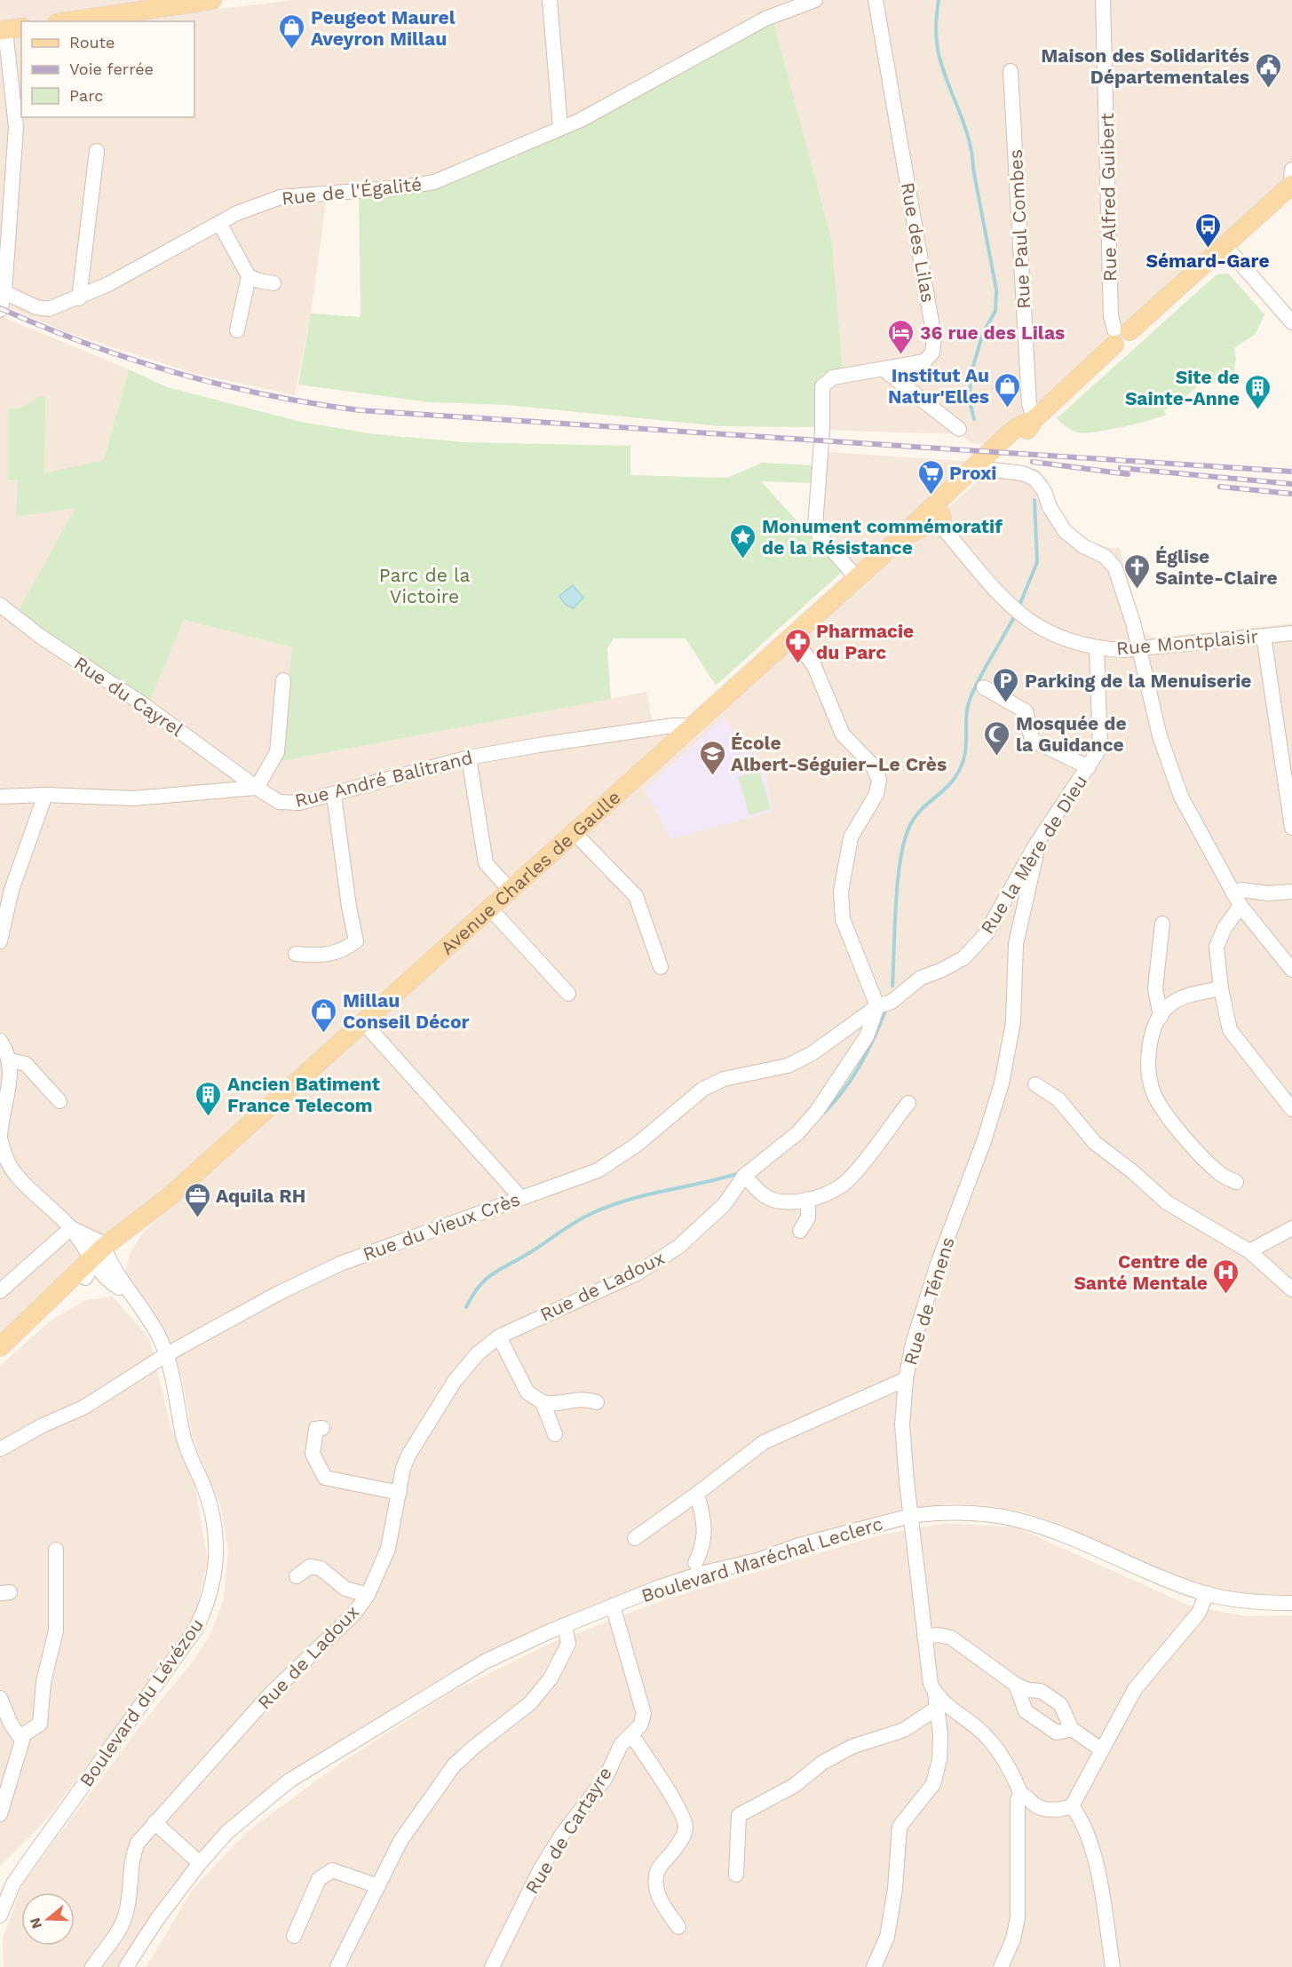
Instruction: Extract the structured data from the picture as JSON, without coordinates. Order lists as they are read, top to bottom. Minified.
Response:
{"streets":{"main road":["Avenue Charles de Gaulle"],"street":["Rue de l'Égalité","Rue Alfred Guibert","Rue Paul Combes","Rue des Lilas","Rue Montplaisir","Rue du Cayrel","Rue André Balitrand","Rue la Mère de Dieu","Rue du Vieux Crès","Rue de Ladoux","Rue de Ténens","Boulevard Maréchal Leclerc","Boulevard du Lévézou","Rue de Cartayre"]},"crossings":[["Rue Paul Combes","Avenue Charles de Gaulle"],["Rue des Lilas","Avenue Charles de Gaulle"],["Rue Montplaisir","Rue la Mère de Dieu"],["Rue Montplaisir","Avenue Charles de Gaulle"],["Rue du Cayrel","Rue André Balitrand"],["Rue André Balitrand","Avenue Charles de Gaulle"],["Rue la Mère de Dieu","Rue du Vieux Crès"],["Rue la Mère de Dieu","Rue de Ladoux"],["Rue la Mère de Dieu","Rue de Ténens"],["Avenue Charles de Gaulle","Boulevard du Lévézou"],["Rue du Vieux Crès","Rue de Ladoux"],["Rue du Vieux Crès","Boulevard du Lévézou"],["Rue de Ténens","Boulevard Maréchal Leclerc"],["Boulevard Maréchal Leclerc","Rue de Cartayre"]],"parks":["Parc de la Victoire"],"places":{"shop":["Peugeot Maurel Aveyron Millau","Institut Au Natur'Elles","Millau Conseil Décor"],"public building":["Maison des Solidarités Départementales"],"bus stop":["Sémard-Gare"],"hotel":["36 rue des Lilas"],"building":["Site de Sainte-Anne","Ancien Batiment France Telecom"],"supermarket":["Proxi"],"place":["Monument commémoratif de la Résistance"],"church":["Église Sainte-Claire"],"pharmacy":["Pharmacie du Parc"],"parking":["Parking de la Menuiserie"],"mosque":["Mosquée de la Guidance"],"school or university":["École Albert-Séguier–Le Crès"],"office":["Aquila RH"],"hospital":["Centre de Santé Mentale"]},"legend":["Route","Voie ferrée","Parc"],"north":"left"}
